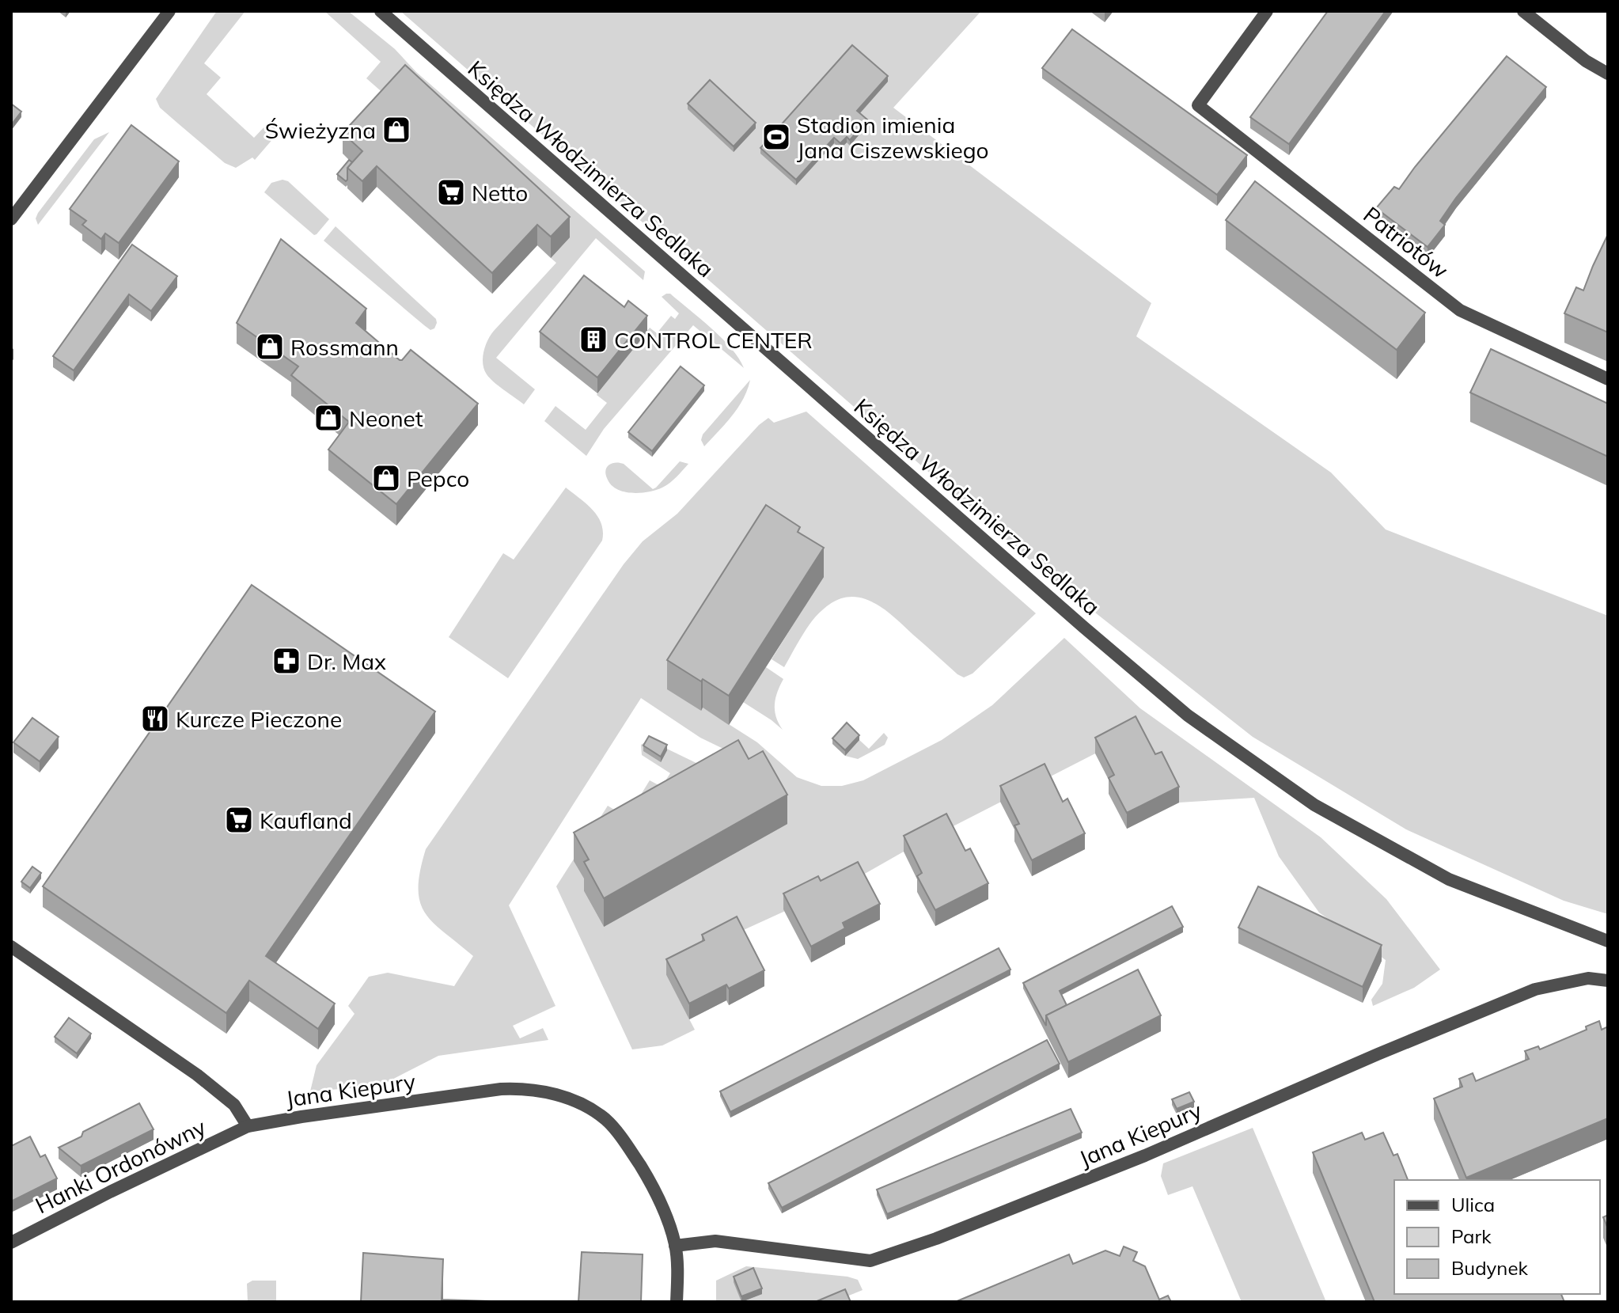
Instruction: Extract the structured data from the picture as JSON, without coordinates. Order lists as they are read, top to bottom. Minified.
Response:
{"streets":{"street":["Księdza Włodzimierza Sedlaka","Patriotów","Jana Kiepury","Hanki Ordonówny"]},"crossings":[["Jana Kiepury","Hanki Ordonówny"]],"places":{"shop":["Świeżyzna","Rossmann","Neonet","Pepco"],"sports":["Stadion imienia Jana Ciszewskiego"],"supermarket":["Netto","Kaufland"],"building":["CONTROL CENTER"],"pharmacy":["Dr. Max"],"restaurant":["Kurcze Pieczone"]},"legend":["Ulica","Park","Budynek"]}
